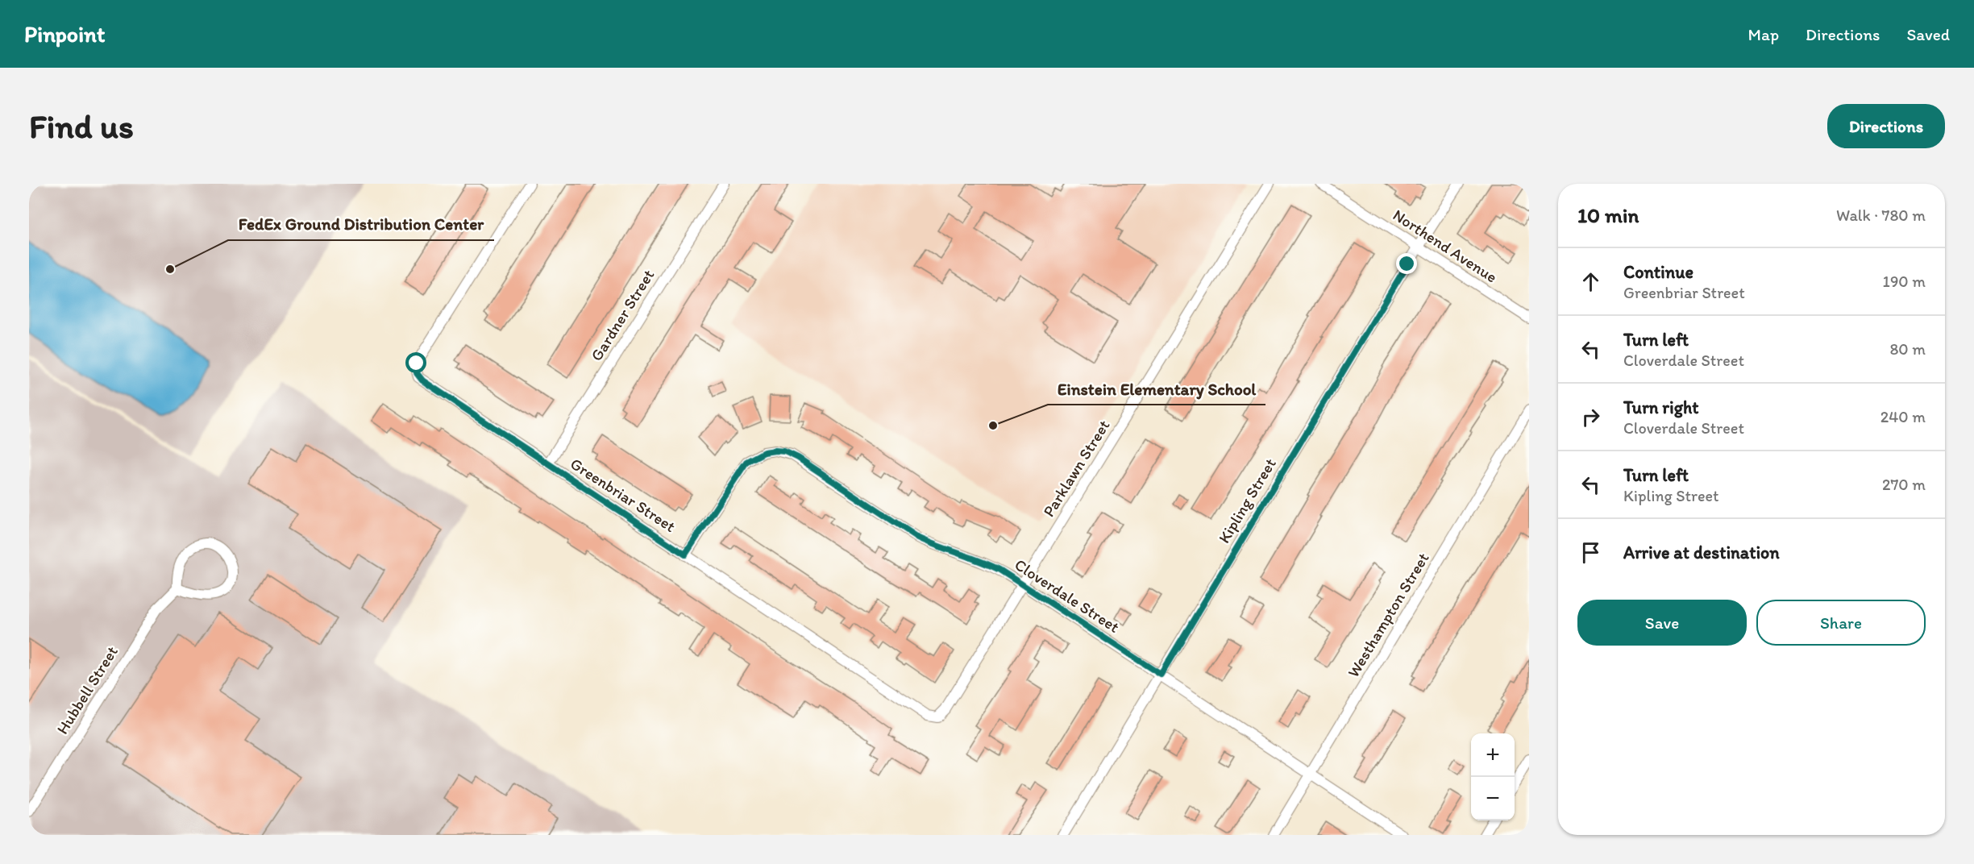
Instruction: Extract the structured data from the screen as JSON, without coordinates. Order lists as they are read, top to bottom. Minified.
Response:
{"streets":{"street":["Northend Avenue","Gardner Street","Parklawn Street","Greenbriar Street","Kipling Street","Cloverdale Street","Westhampton Street","Hubbell Street"]},"crossings":[["Northend Avenue","Kipling Street"],["Gardner Street","Greenbriar Street"],["Parklawn Street","Greenbriar Street"],["Parklawn Street","Cloverdale Street"],["Greenbriar Street","Cloverdale Street"],["Kipling Street","Cloverdale Street"],["Cloverdale Street","Westhampton Street"]],"places":["FedEx Ground Distribution Center","Einstein Elementary School"],"page":{"header":"Pinpoint","nav":["Map","Directions","Saved"],"buttons":["Directions",["Save","Share"]],"title":"Find us","heading":["10 min","Walk · 780 m"],"list":[["Continue","Greenbriar Street","190 m"],["Turn left","Cloverdale Street","80 m"],["Turn right","Cloverdale Street","240 m"],["Turn left","Kipling Street","270 m"],"Arrive at destination"],"map_buttons":["+","−"]}}
